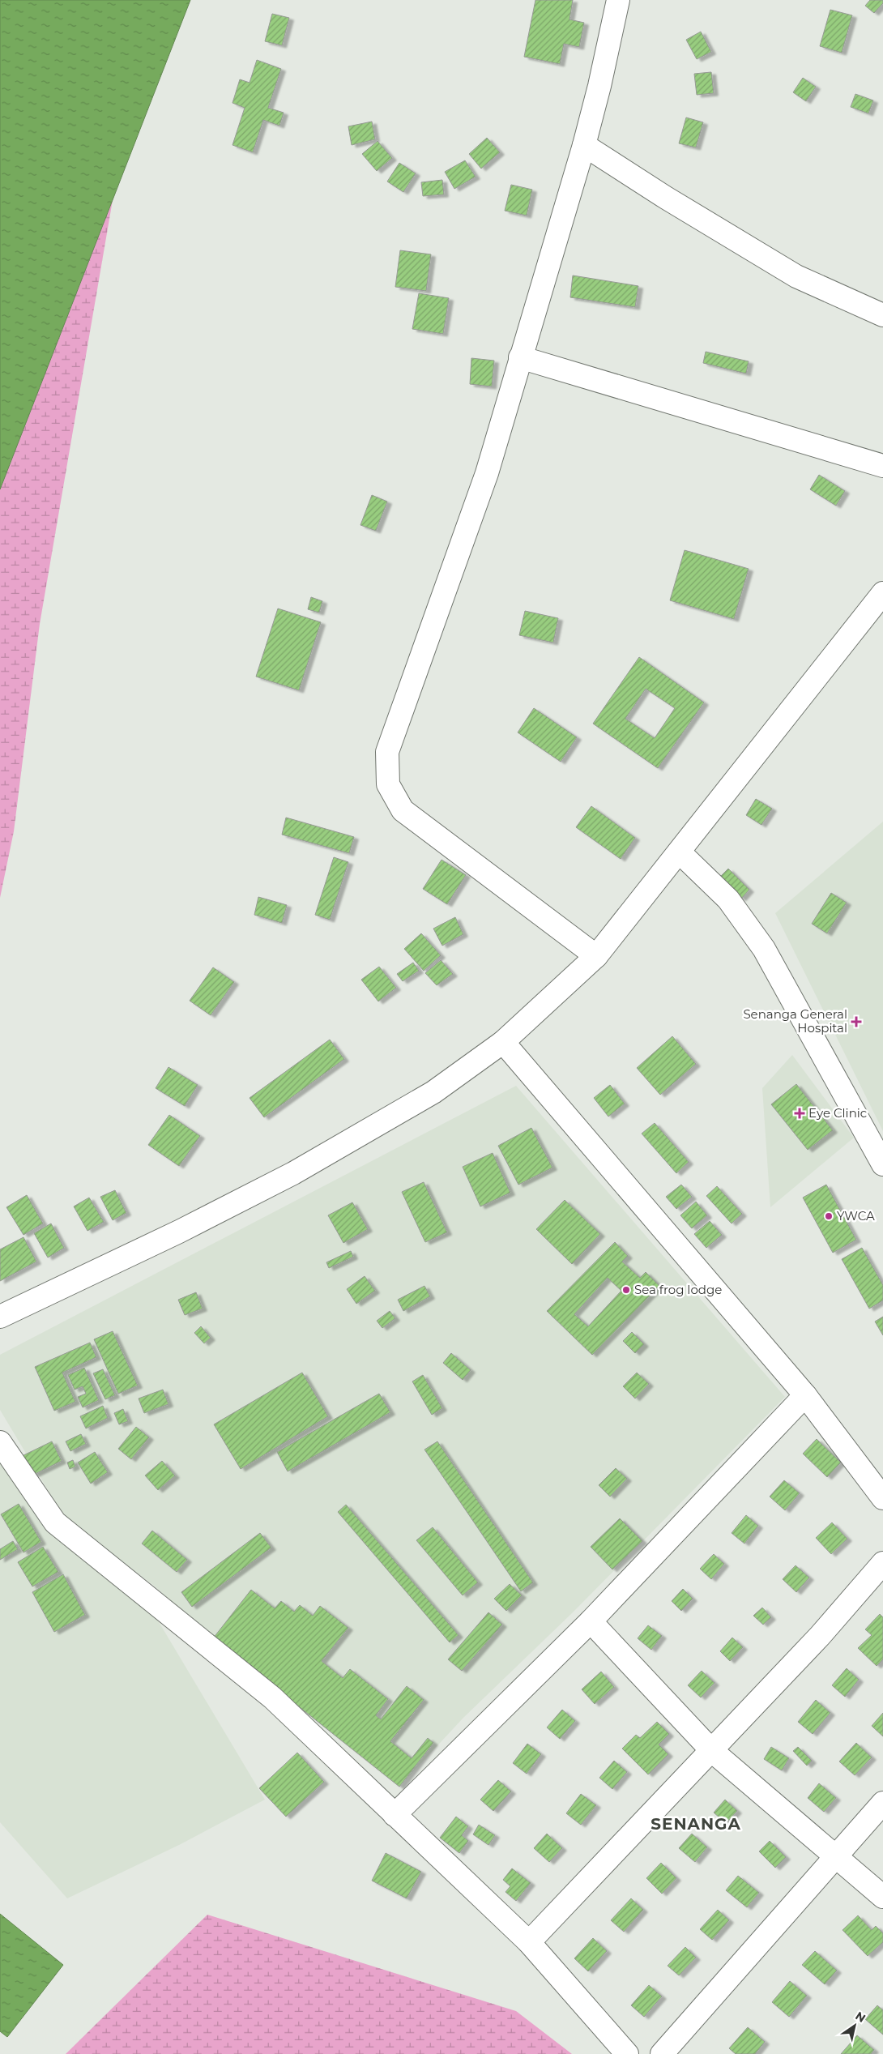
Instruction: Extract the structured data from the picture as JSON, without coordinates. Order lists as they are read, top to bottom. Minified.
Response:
{"districts":["SENANGA"],"places":{"health":["Senanga General Hospital","Eye Clinic"],"other":["YWCA","Sea frog lodge"]},"north":"top right"}
